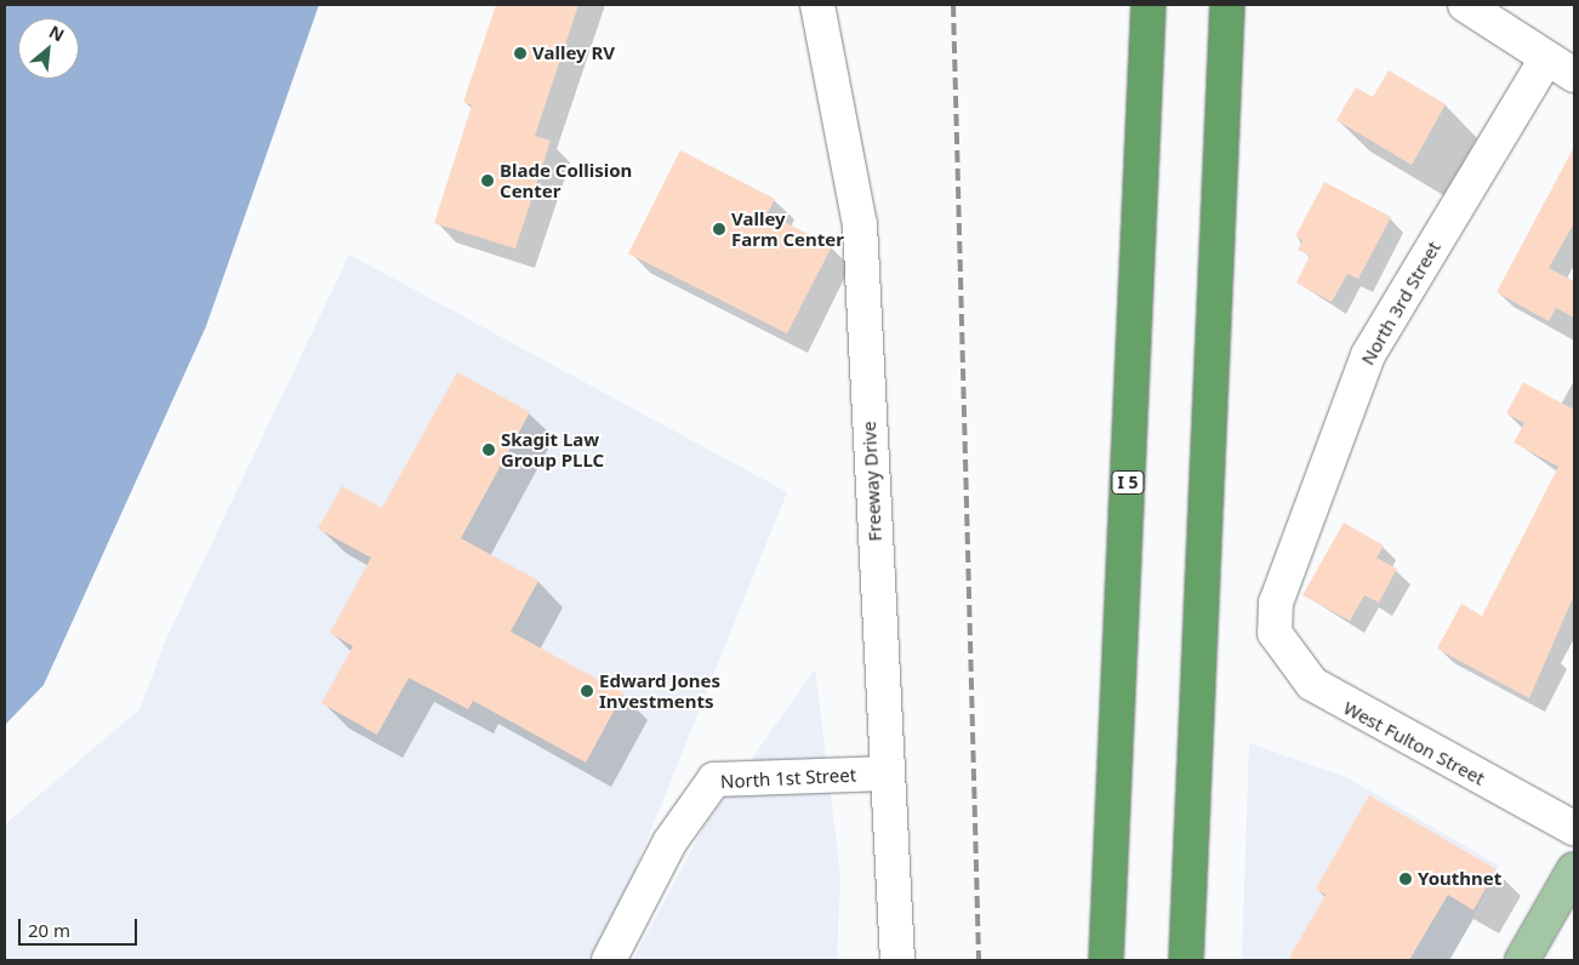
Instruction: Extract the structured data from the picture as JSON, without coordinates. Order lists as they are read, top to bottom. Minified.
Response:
{"streets":{"highway":["I 5"],"street":["North 3rd Street","Freeway Drive","West Fulton Street","North 1st Street"]},"crossings":[["North 3rd Street","West Fulton Street"],["Freeway Drive","North 1st Street"]],"places":["Valley RV","Blade Collision Center","Valley Farm Center","Skagit Law Group PLLC","Edward Jones Investments","Youthnet"],"scale_bar":"20 m","north":"top right"}
